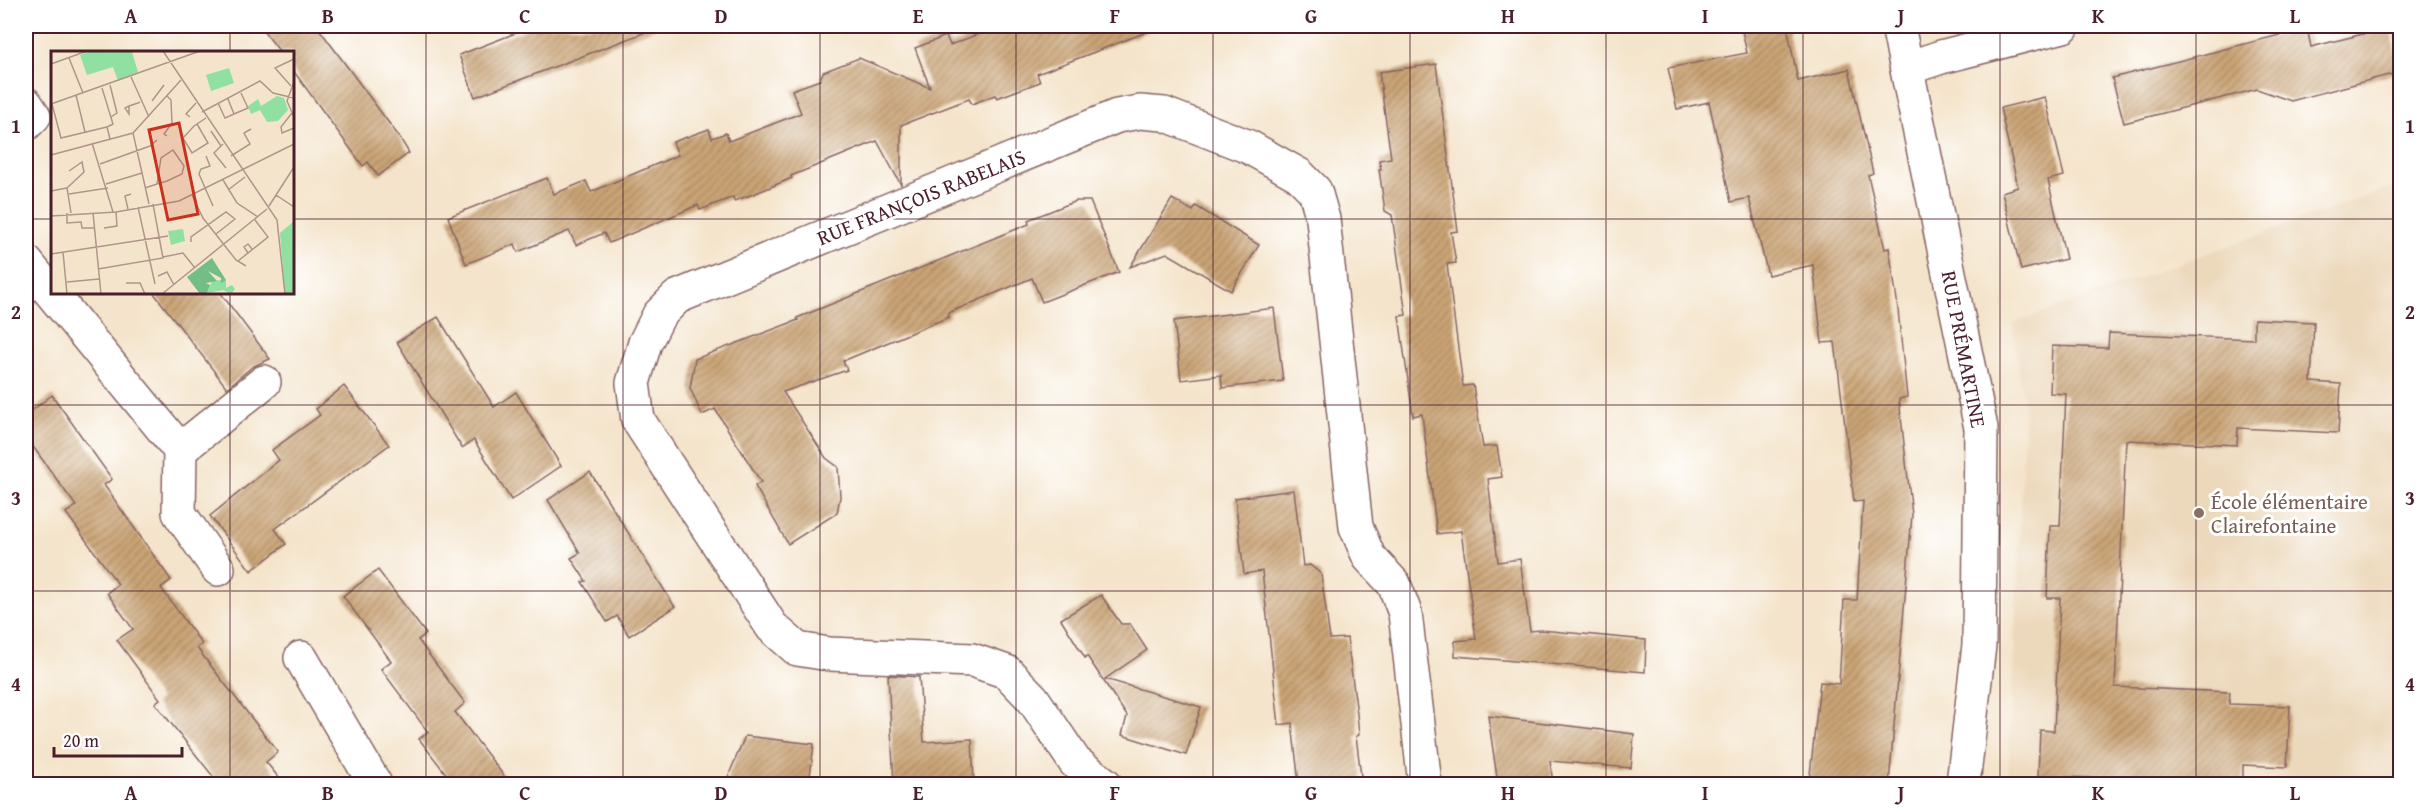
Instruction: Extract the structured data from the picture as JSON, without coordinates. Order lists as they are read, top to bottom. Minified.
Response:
{"streets":{"street":["RUE FRANÇOIS RABELAIS","RUE PRÉMARTINE"]},"places":["École élémentaire Clairefontaine"],"scale_bar":"20 m","grid":{"columns":["A","B","C","D","E","F","G","H","I","J","K","L"],"rows":["1","2","3","4"]}}
